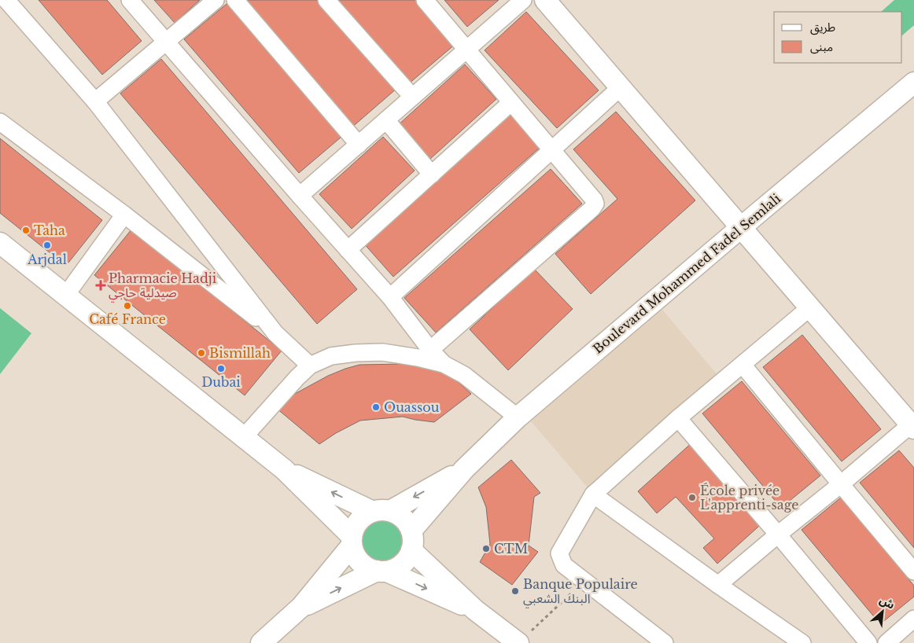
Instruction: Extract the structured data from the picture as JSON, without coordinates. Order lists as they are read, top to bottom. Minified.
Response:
{"streets":{"street":["Boulevard Mohammed Fadel Semlali"]},"places":{"other":["Taha","Arjdal","Café France","Bismillah","Dubai","Ouassou","École privée L'apprenti-sage","CTM","Banque Populaire البنك الشعبي"],"health":["Pharmacie Hadji صيدلية حاجي"]},"legend":["طريق","مبنى"],"north":"top right"}
